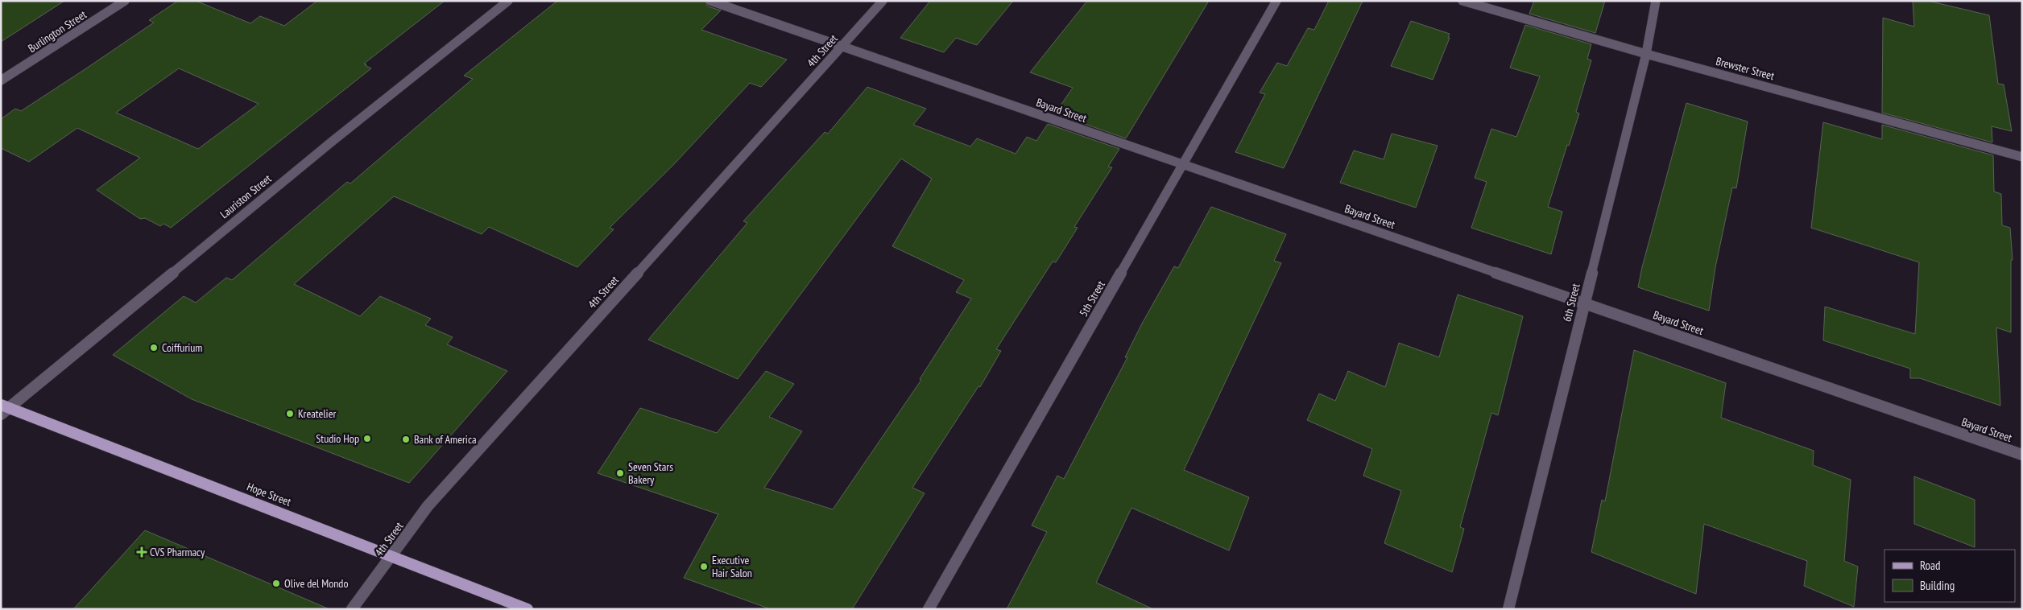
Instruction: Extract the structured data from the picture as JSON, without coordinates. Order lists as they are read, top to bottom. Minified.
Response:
{"streets":{"main road":["Hope Street"],"street":["Burlington Street","4th Street","Brewster Street","Bayard Street","Lauriston Street","5th Street","6th Street"]},"crossings":[["4th Street","Bayard Street"],["4th Street","Hope Street"],["Brewster Street","6th Street"],["Bayard Street","5th Street"],["Bayard Street","6th Street"],["Lauriston Street","Hope Street"]],"places":{"other":["Coiffurium","Kreatelier","Studio Hop","Bank of America","Seven Stars Bakery","Executive Hair Salon","Olive del Mondo"],"health":["CVS Pharmacy"]},"legend":["Road","Building"]}
